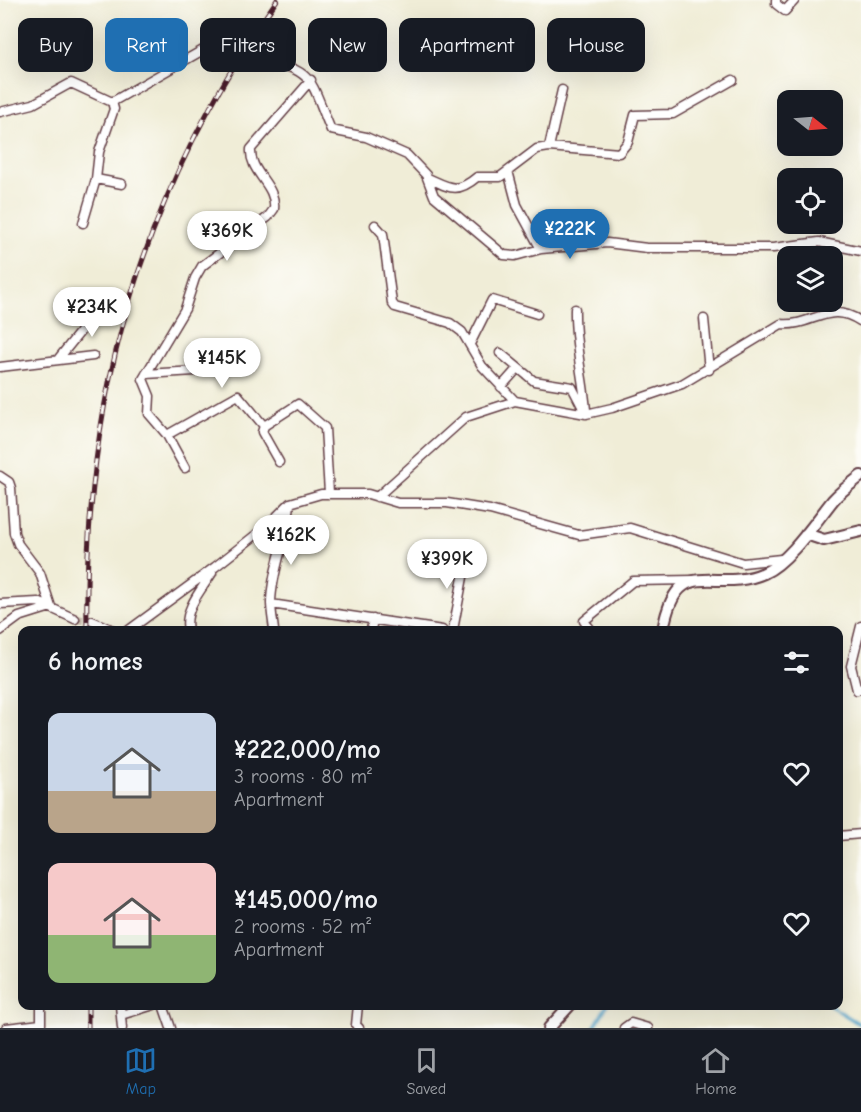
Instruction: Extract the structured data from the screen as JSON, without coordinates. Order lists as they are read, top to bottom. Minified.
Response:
{"north":"right","page":{"chip":["Buy","Rent","Filters","New","Apartment","House"],"price":["¥222K","¥369K","¥234K","¥145K","¥162K","¥399K"],"heading":"6 homes","list":[{"name":"¥222,000/mo","note":"3 rooms · 80 m² · Apartment"},{"name":"¥145,000/mo","note":"2 rooms · 52 m² · Apartment"}],"tabs":["Map","Saved","Home"]}}
